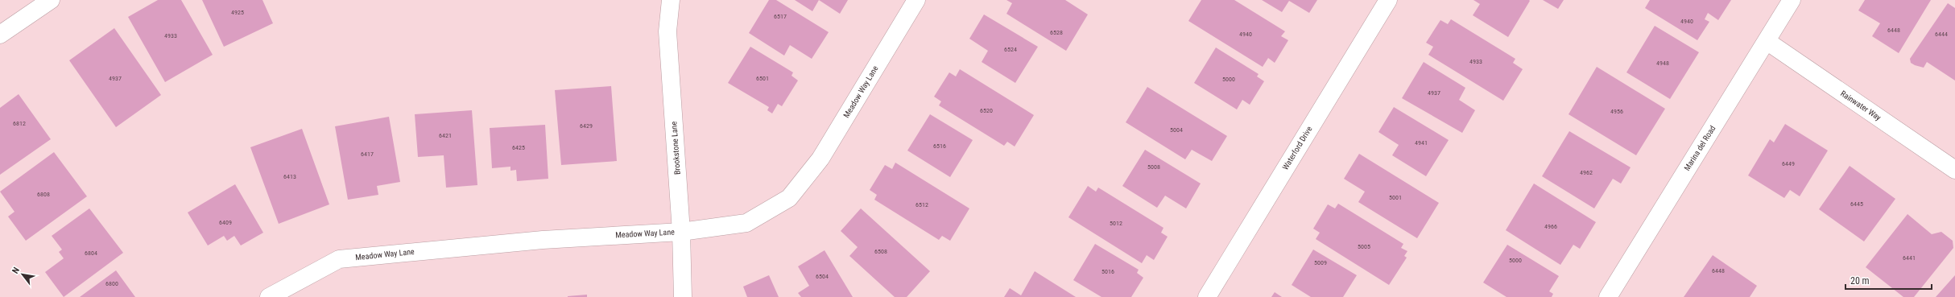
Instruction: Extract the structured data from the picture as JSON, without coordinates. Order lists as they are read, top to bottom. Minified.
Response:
{"streets":{"street":["Meadow Way Lane","Rainwater Way","Brookstone Lane","Waterford Drive","Marina del Road"]},"crossings":[["Meadow Way Lane","Brookstone Lane"],["Rainwater Way","Marina del Road"]],"house_numbers":["4925","6517","4940","6448","6528","4940","6444","4933","6524","4933","4948","4937","6501","5000","4937","6520","4956","6812","6429","5004","6421","4941","6516","6425","6417","6449","5008","4962","6413","6808","5001","6445","6512","6409","5012","4966","5005","6508","6804","6441","5000","5009","6448","5016","6504","6800"],"scale_bar":"20 m","north":"top left"}
